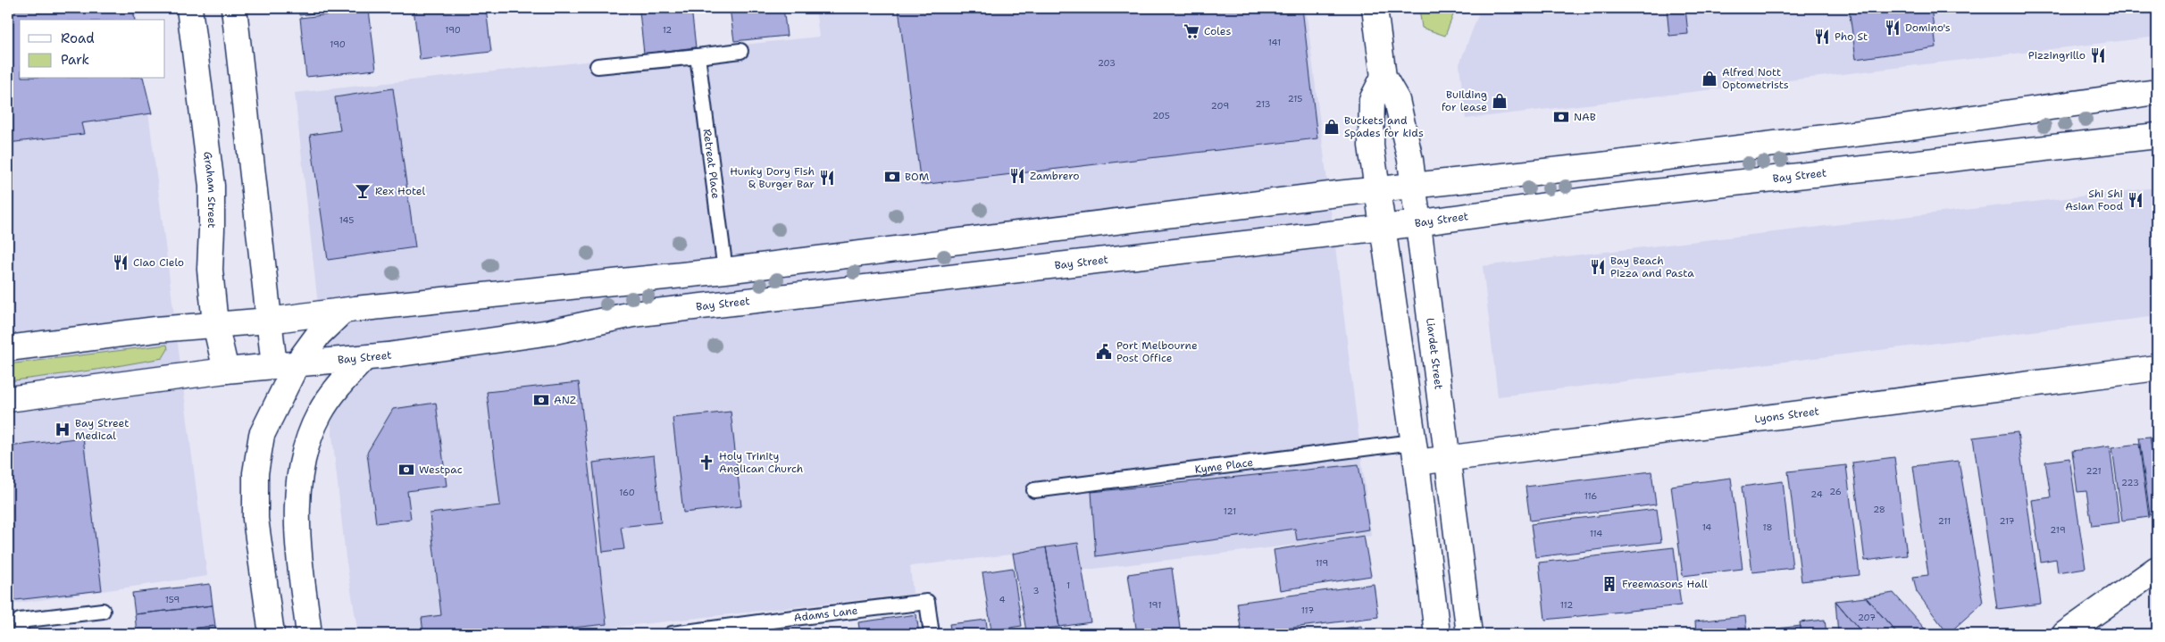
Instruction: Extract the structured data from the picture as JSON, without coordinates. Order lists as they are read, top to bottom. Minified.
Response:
{"streets":{"main road":["Bay Street","Graham Street","Liardet Street","Lyons Street"],"lane":["Retreat Place","Kyme Place","Adams Lane"]},"crossings":[["Bay Street","Graham Street"],["Bay Street","Liardet Street"],["Liardet Street","Lyons Street"],["Lyons Street","Kyme Place"]],"places":{"restaurant":["Domino's","Pho St","Pizzingrillo","Zambrero","Hunky Dory Fish & Burger Bar","Shi Shi Asian Food","Ciao Cielo","Bay Beach Pizza and Pasta"],"supermarket":["Coles"],"shop":["Alfred Nott Optometrists","Building for lease","Buckets and Spades for kids"],"bank":["NAB","BOM","ANZ","Westpac"],"bar":["Rex Hotel"],"public building":["Port Melbourne Post Office"],"hospital":["Bay Street Medical"],"church":["Holy Trinity Anglican Church"],"building":["Freemasons Hall"]},"house_numbers":["190","12","141","190","203","215","213","209","205","145","221","223","26","160","24","116","28","121","211","217","14","18","219","114","119","1","3","159","4","191","112","117","207"],"legend":["Road","Park"]}
